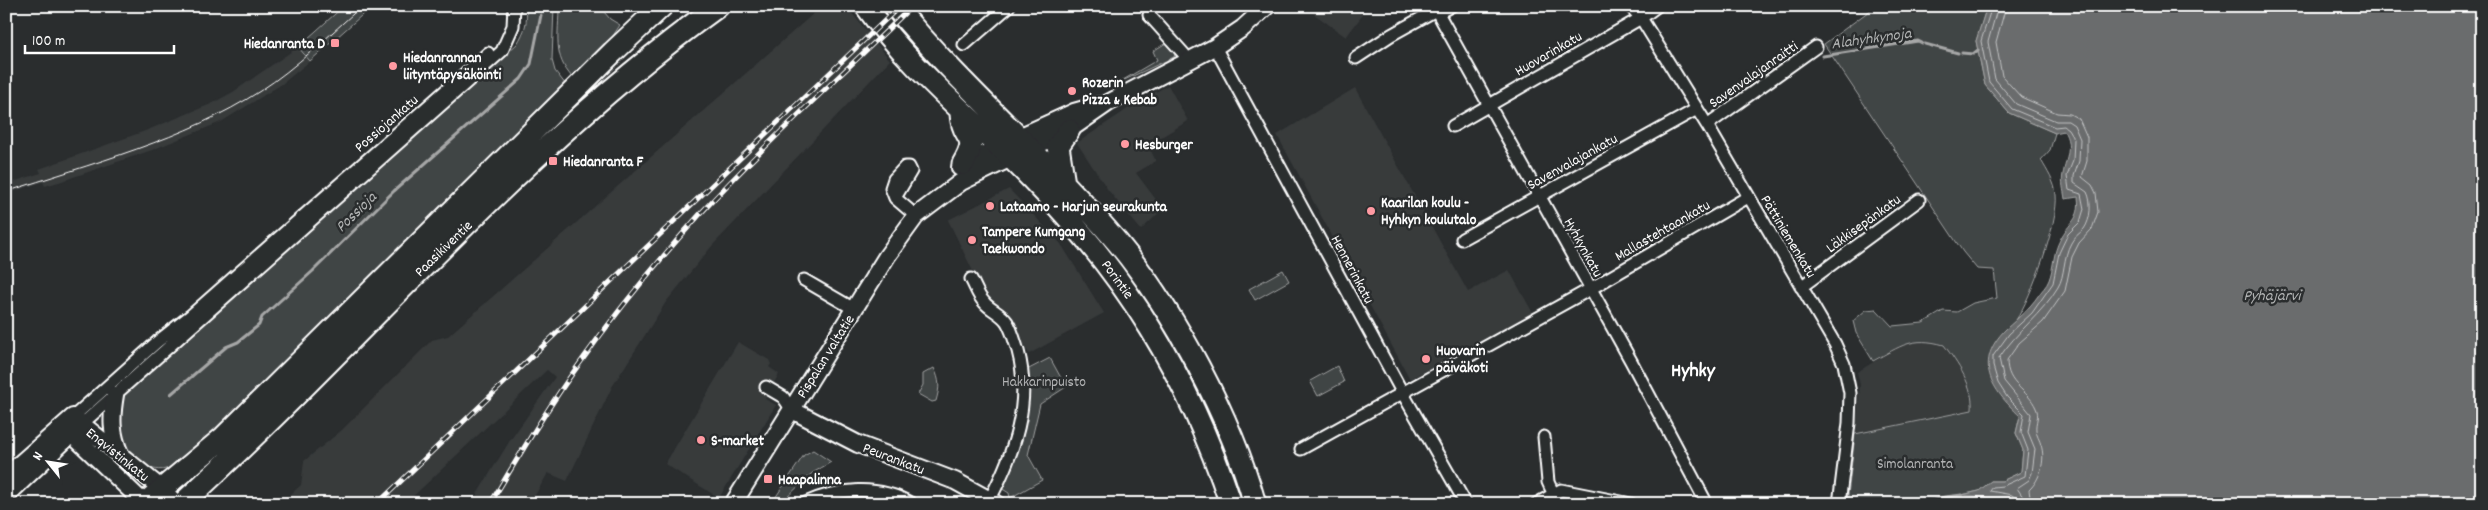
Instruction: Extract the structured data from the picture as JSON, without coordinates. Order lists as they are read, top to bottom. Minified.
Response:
{"streets":{"highway":["Paasikiventie","Porintie"],"main road":["Pispalan valtatie","Enqvistinkatu","Peurankatu"],"street":["Huovarinkatu","Savenvalajanraitti","Possiojankatu","Savenvalajankatu","Läkkisepänkatu","Mallastehtaankatu","Pättiniemenkatu","Hyhkynkatu","Hennerinkatu"]},"crossings":[["Huovarinkatu","Pättiniemenkatu"],["Huovarinkatu","Hyhkynkatu"],["Savenvalajanraitti","Pättiniemenkatu"],["Possiojankatu","Enqvistinkatu"],["Savenvalajankatu","Pättiniemenkatu"],["Savenvalajankatu","Hyhkynkatu"],["Läkkisepänkatu","Pättiniemenkatu"],["Mallastehtaankatu","Pättiniemenkatu"],["Mallastehtaankatu","Hyhkynkatu"],["Mallastehtaankatu","Hennerinkatu"],["Paasikiventie","Enqvistinkatu"],["Hennerinkatu","Pispalan valtatie"],["Porintie","Pispalan valtatie"],["Pispalan valtatie","Peurankatu"]],"districts":["Hyhky"],"water":["Alahyhkynoja","Possioja","Pyhäjärvi"],"parks":["Hakkarinpuisto","Simolanranta"],"places":{"transit":["Hiedanranta D","Hiedanranta F","Haapalinna"],"other":["Hiedanrannan liityntäpysäköinti","Rozerin Pizza & Kebab","Hesburger","Lataamo - Harjun seurakunta","Kaarilan koulu - Hyhkyn koulutalo","Tampere Kumgang Taekwondo","Huovarin päiväkoti","S-market"]},"scale_bar":"100 m","north":"top left"}
